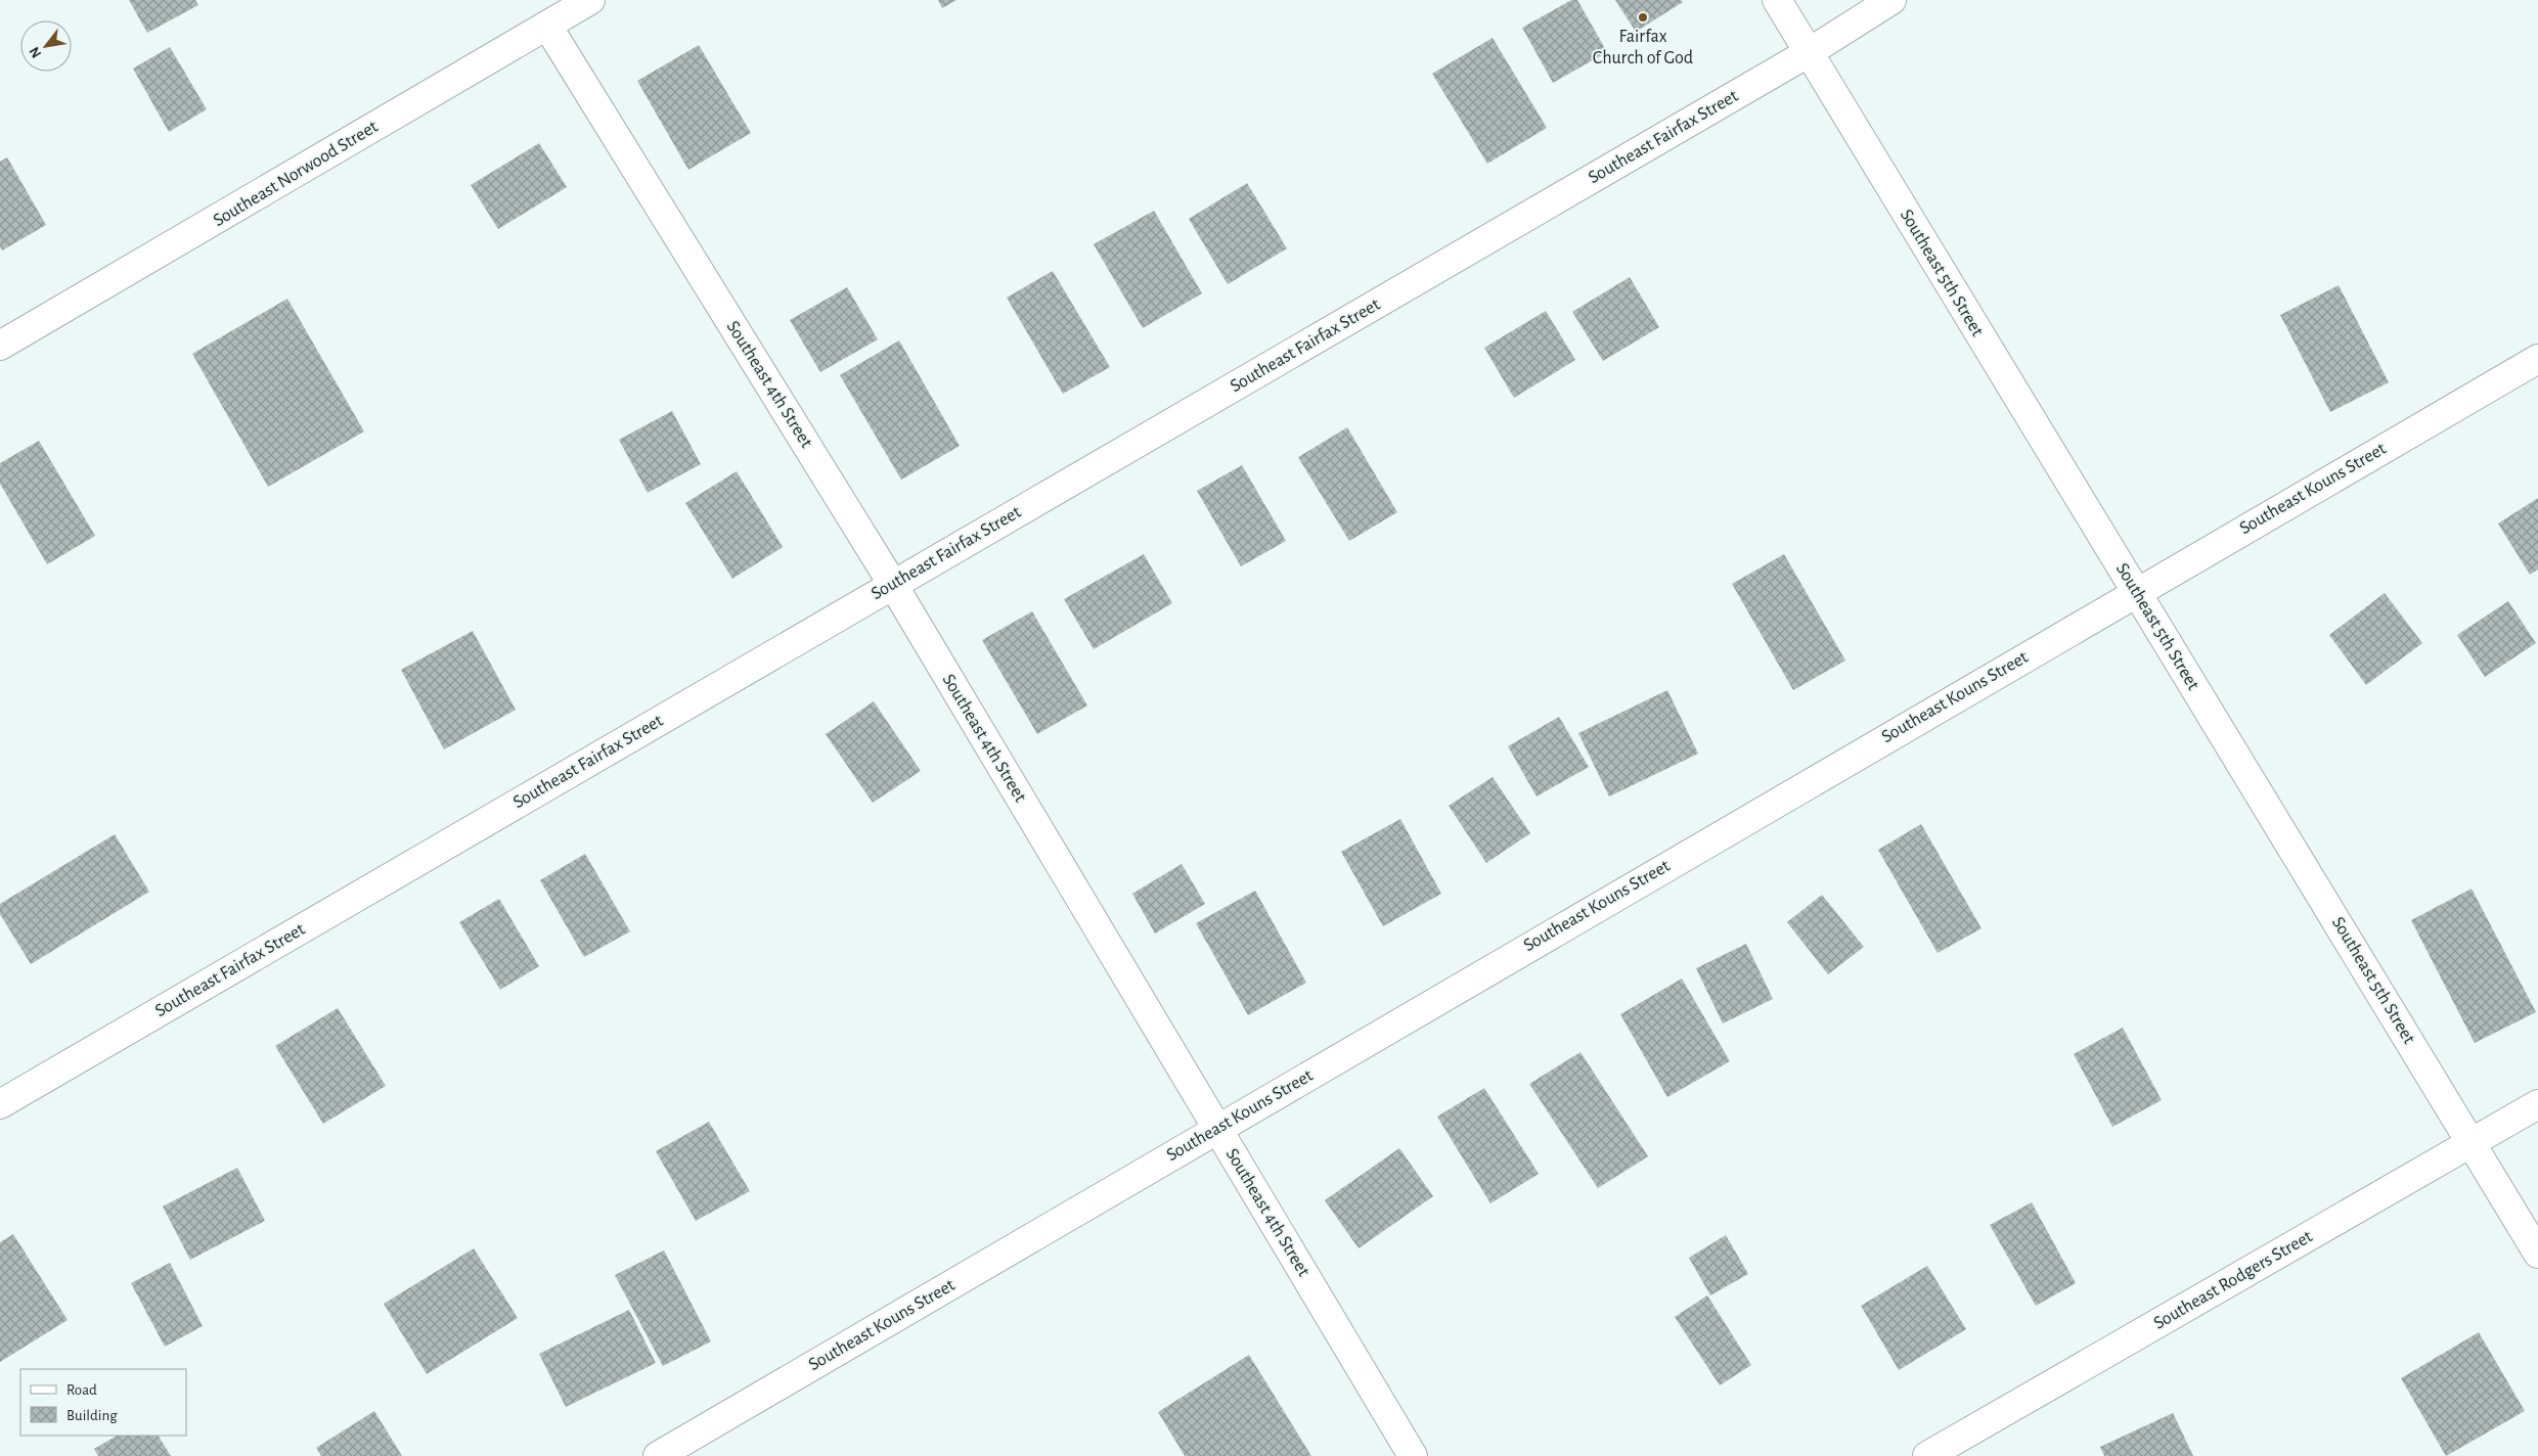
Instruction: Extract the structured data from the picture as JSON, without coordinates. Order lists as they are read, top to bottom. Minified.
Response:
{"streets":{"street":["Southeast Fairfax Street","Southeast Norwood Street","Southeast 5th Street","Southeast 4th Street","Southeast Kouns Street","Southeast Rodgers Street"]},"crossings":[["Southeast Fairfax Street","Southeast 5th Street"],["Southeast Fairfax Street","Southeast 4th Street"],["Southeast Norwood Street","Southeast 4th Street"],["Southeast 5th Street","Southeast Kouns Street"],["Southeast 5th Street","Southeast Rodgers Street"],["Southeast 4th Street","Southeast Kouns Street"]],"places":["Fairfax Church of God"],"legend":["Road","Building"],"north":"bottom left"}
